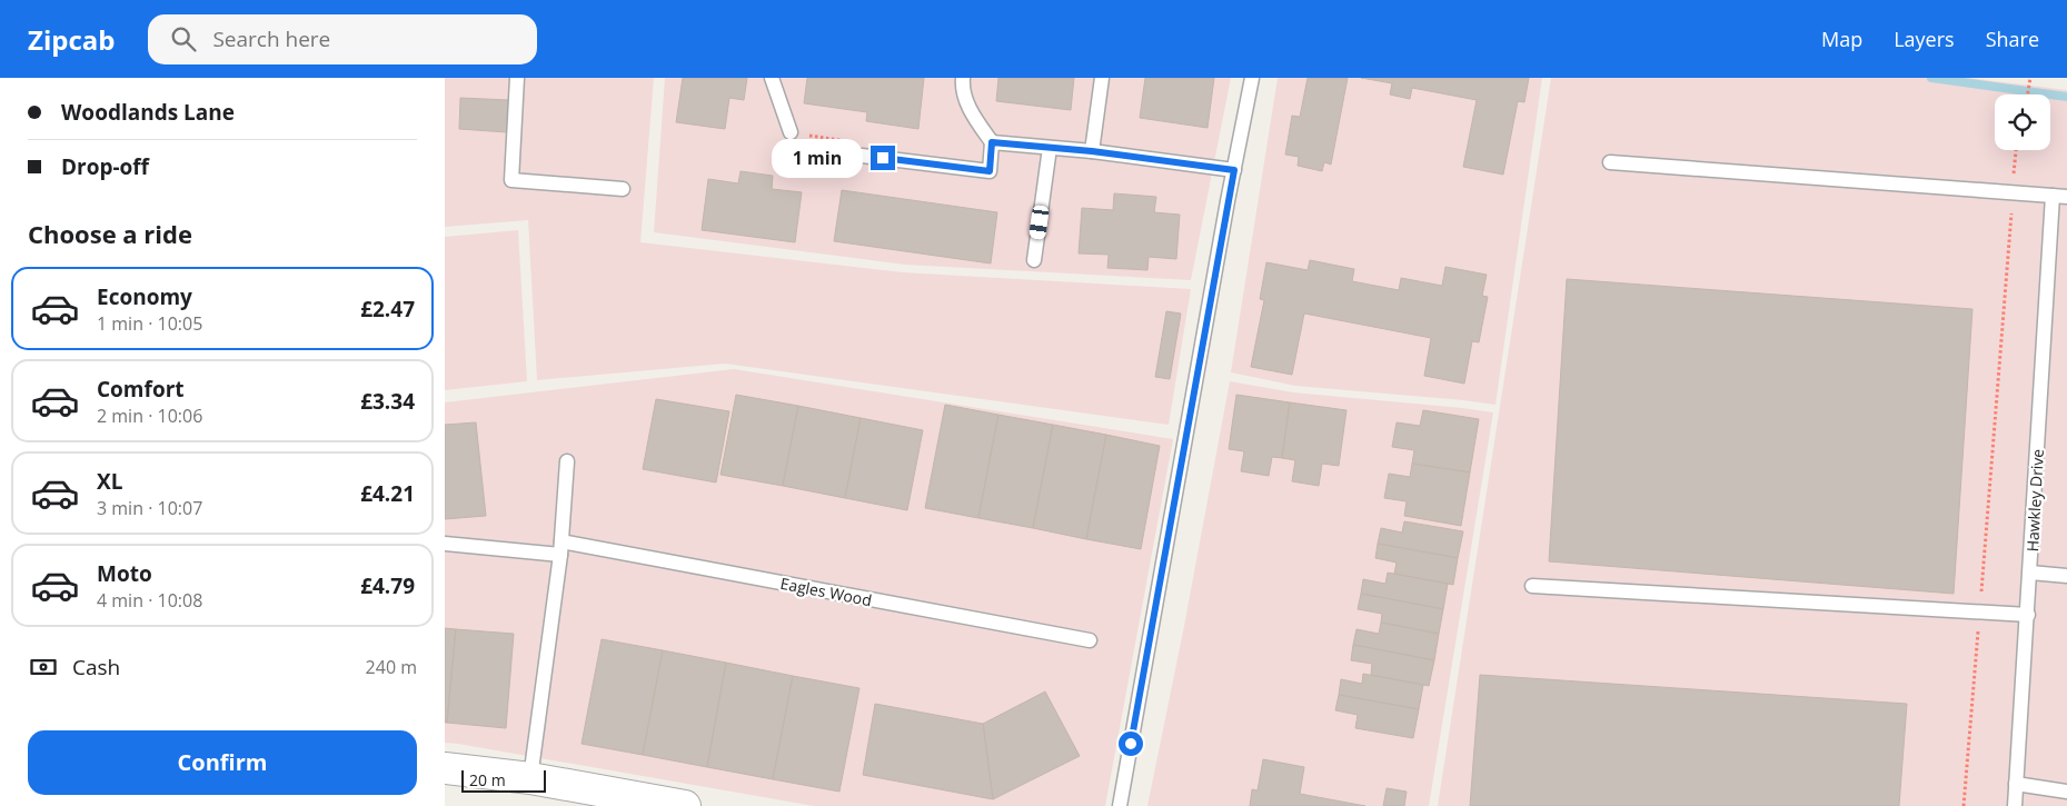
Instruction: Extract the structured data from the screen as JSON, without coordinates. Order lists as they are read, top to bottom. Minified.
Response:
{"streets":{"lane":["Hawkley Drive","Eagles Wood"]},"scale_bar":"20 m","page":{"header":"Zipcab","search":"Search here","nav":["Map","Layers","Share"],"banner":["Woodlands Lane","Drop-off"],"bubble":"1 min","heading":"Choose a ride","list":[{"name":"Economy","note":"1 min · 10:05","value":"£2.47"},{"name":"Comfort","note":"2 min · 10:06","value":"£3.34"},{"name":"XL","note":"3 min · 10:07","value":"£4.21"},{"name":"Moto","note":"4 min · 10:08","value":"£4.79"}],"pay":["Cash","240 m"],"buttons":"Confirm","scale":"20 m"}}
